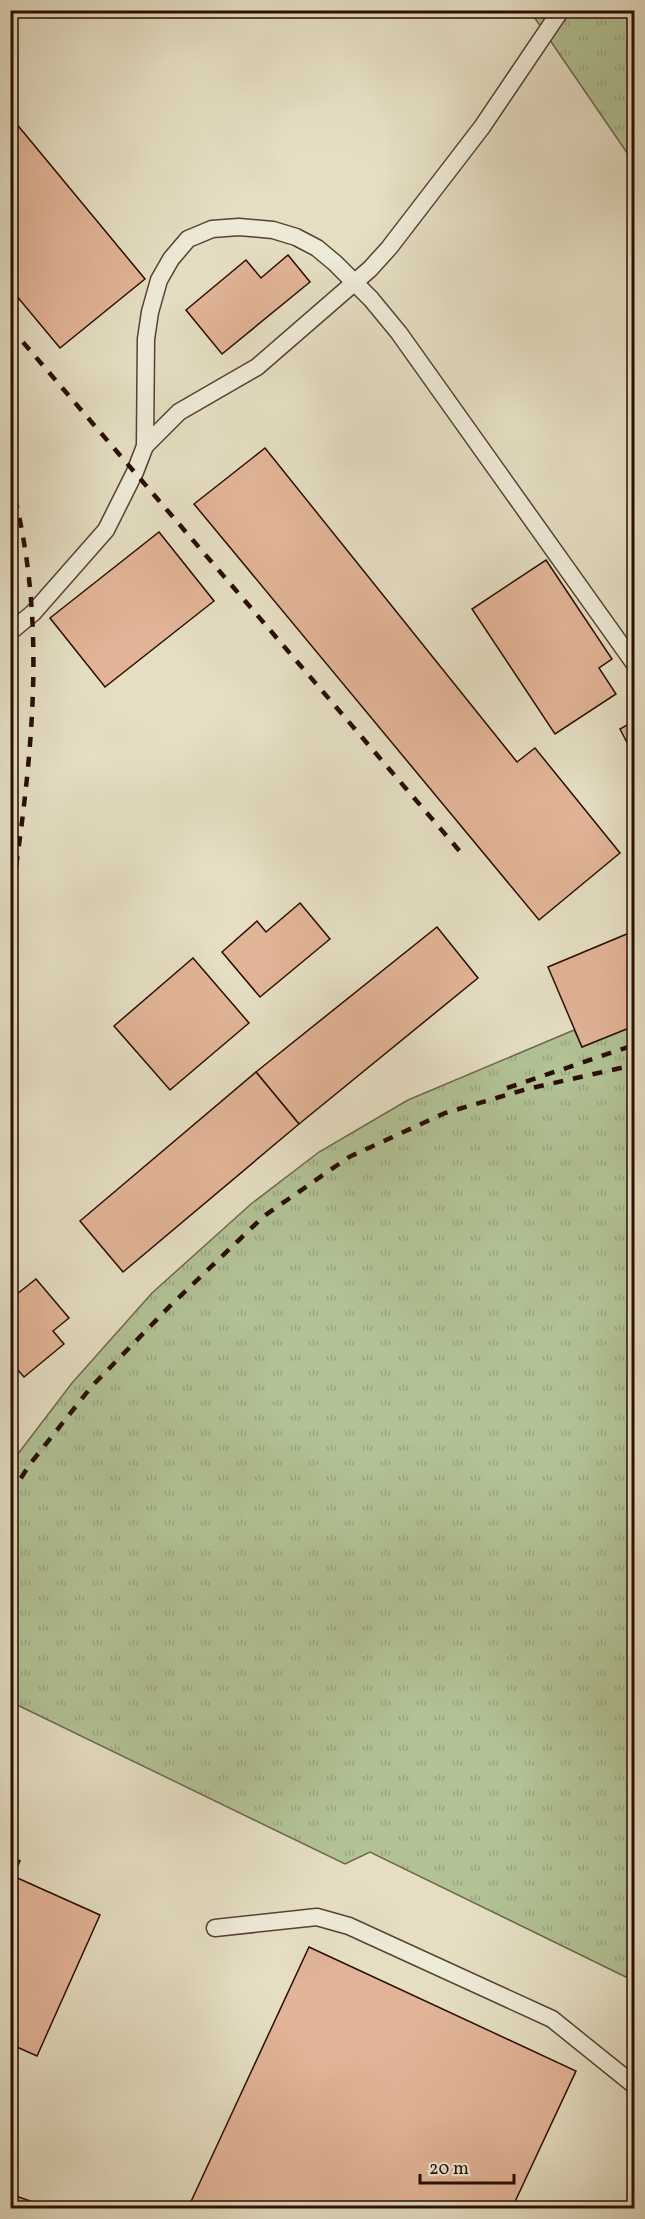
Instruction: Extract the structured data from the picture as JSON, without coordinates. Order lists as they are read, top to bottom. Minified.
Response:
{"scale_bar":"20 m"}
